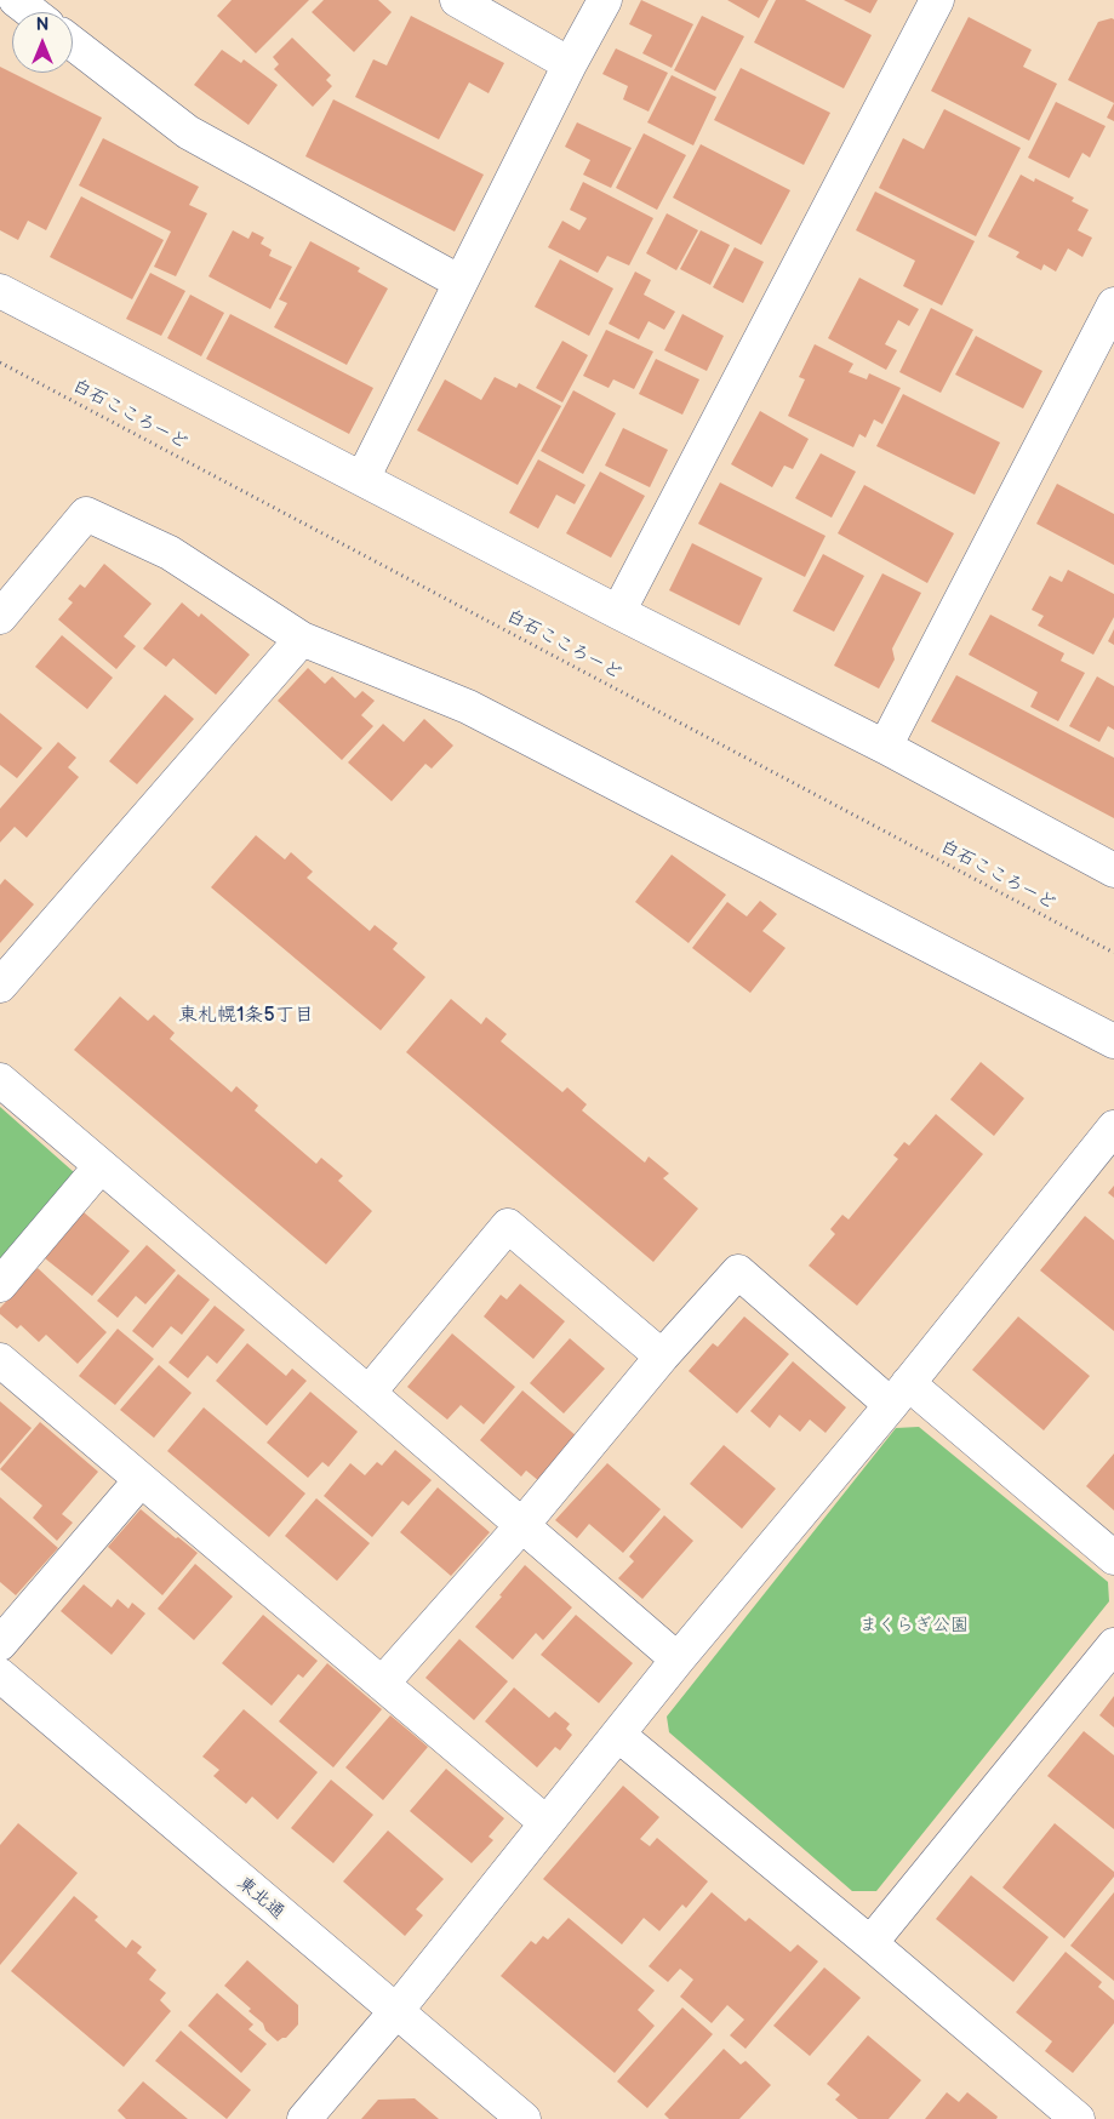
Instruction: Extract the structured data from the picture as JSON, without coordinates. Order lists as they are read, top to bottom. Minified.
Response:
{"streets":{"street":["東北通"],"path":["白石こころーど"]},"districts":["東札幌1条5丁目"],"parks":["まくらぎ公園"],"north":"top"}
